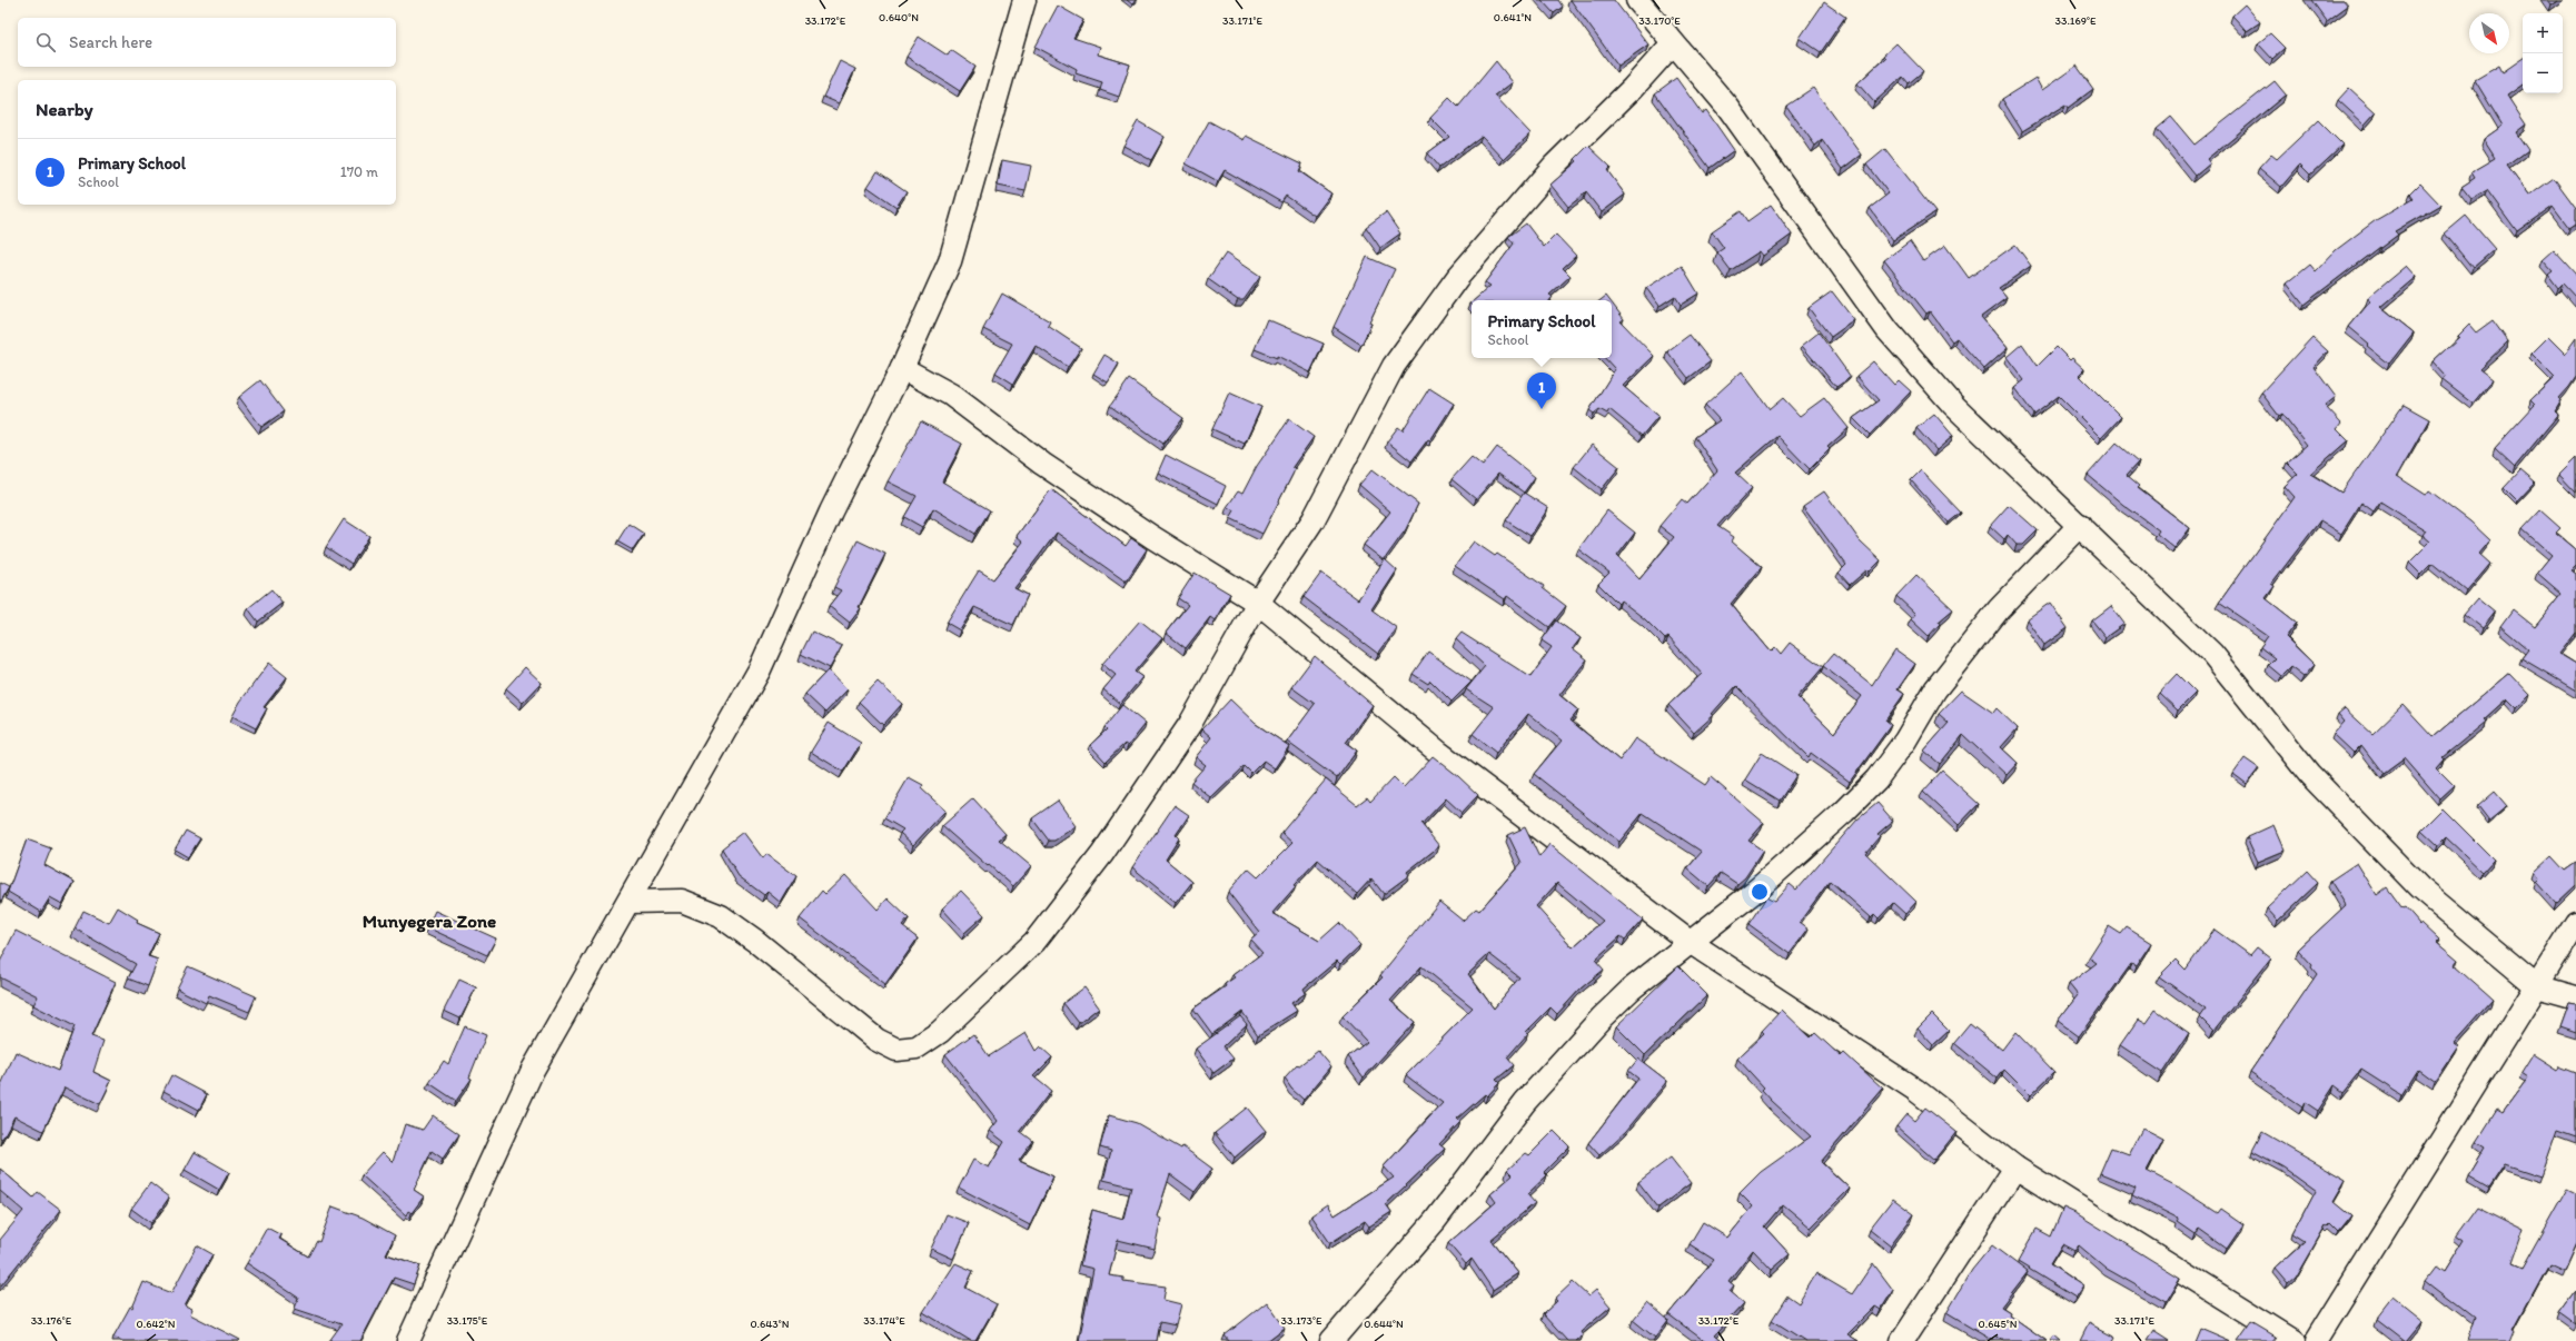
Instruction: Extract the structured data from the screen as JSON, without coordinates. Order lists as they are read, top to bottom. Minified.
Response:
{"districts":["Munyegera Zone"],"north":"bottom right","page":{"map_buttons":["+","−"],"search":"Search here","heading":"Nearby","list":[{"mark":"1","name":"Primary School","note":"School","value":"170 m"}],"popup":["Primary School","School"],"pins":"1"},"coordinates":["0.641°N","0.640°N","33.169°E","33.172°E","33.171°E","33.170°E","33.176°E","33.175°E","33.174°E","33.173°E","0.642°N","0.643°N","0.644°N","0.645°N"]}
